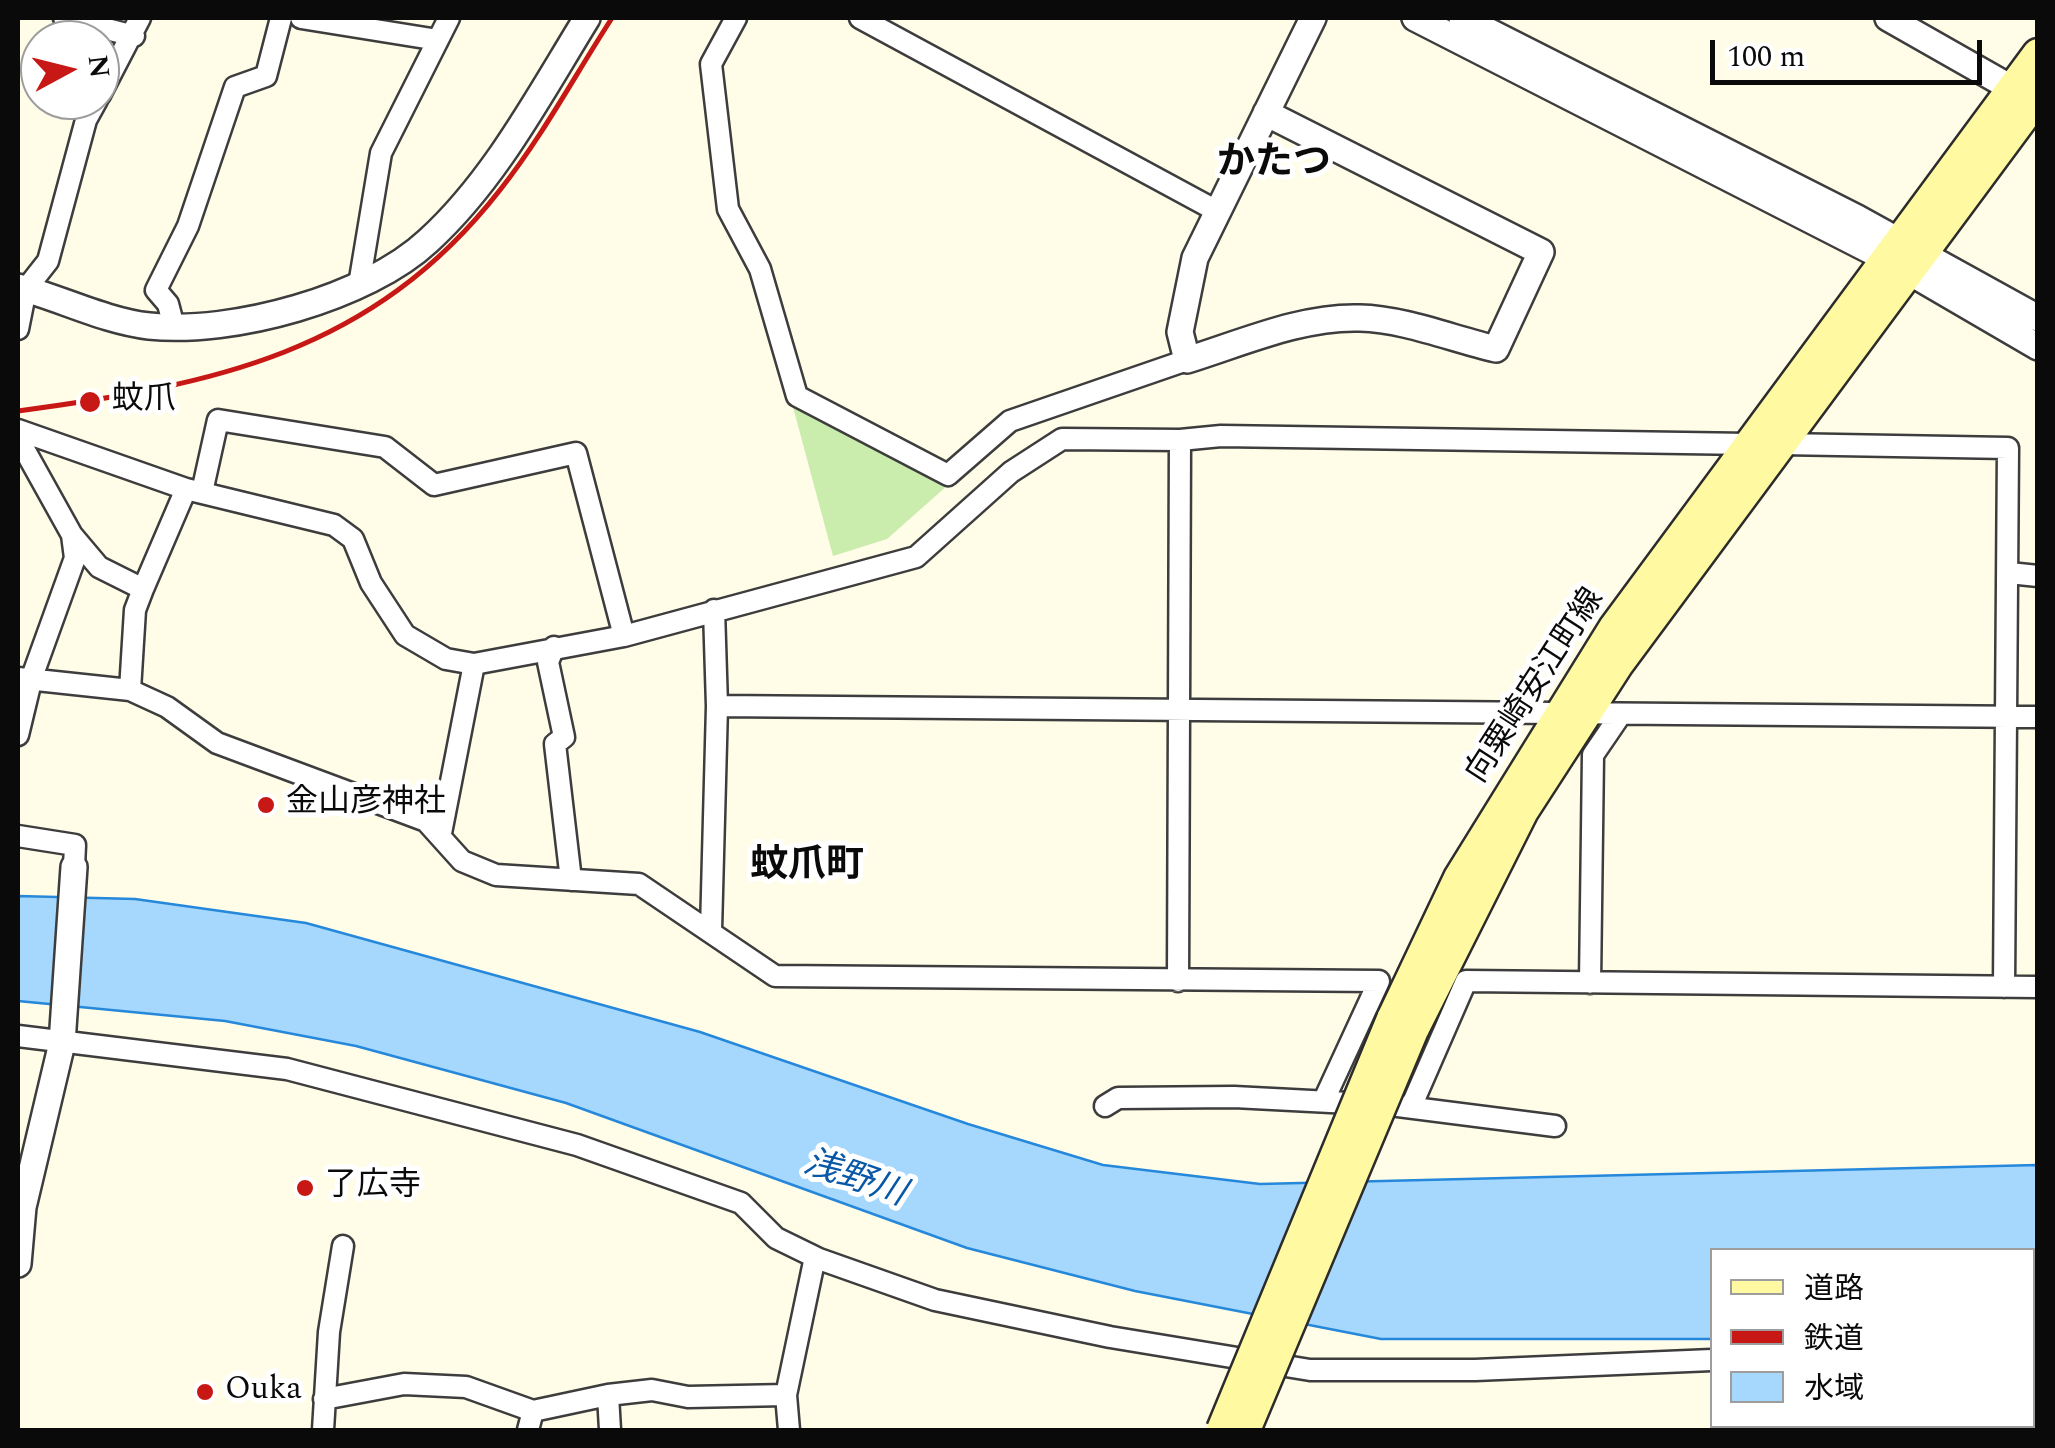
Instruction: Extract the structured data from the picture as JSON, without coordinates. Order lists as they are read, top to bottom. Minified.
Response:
{"streets":{"main road":["向粟崎安江町線"]},"districts":["かたつ","蚊爪町"],"water":["浅野川"],"places":["蚊爪","金山彦神社","了広寺","Ouka"],"legend":["道路","鉄道","水域"],"scale_bar":"100 m","north":"right"}
